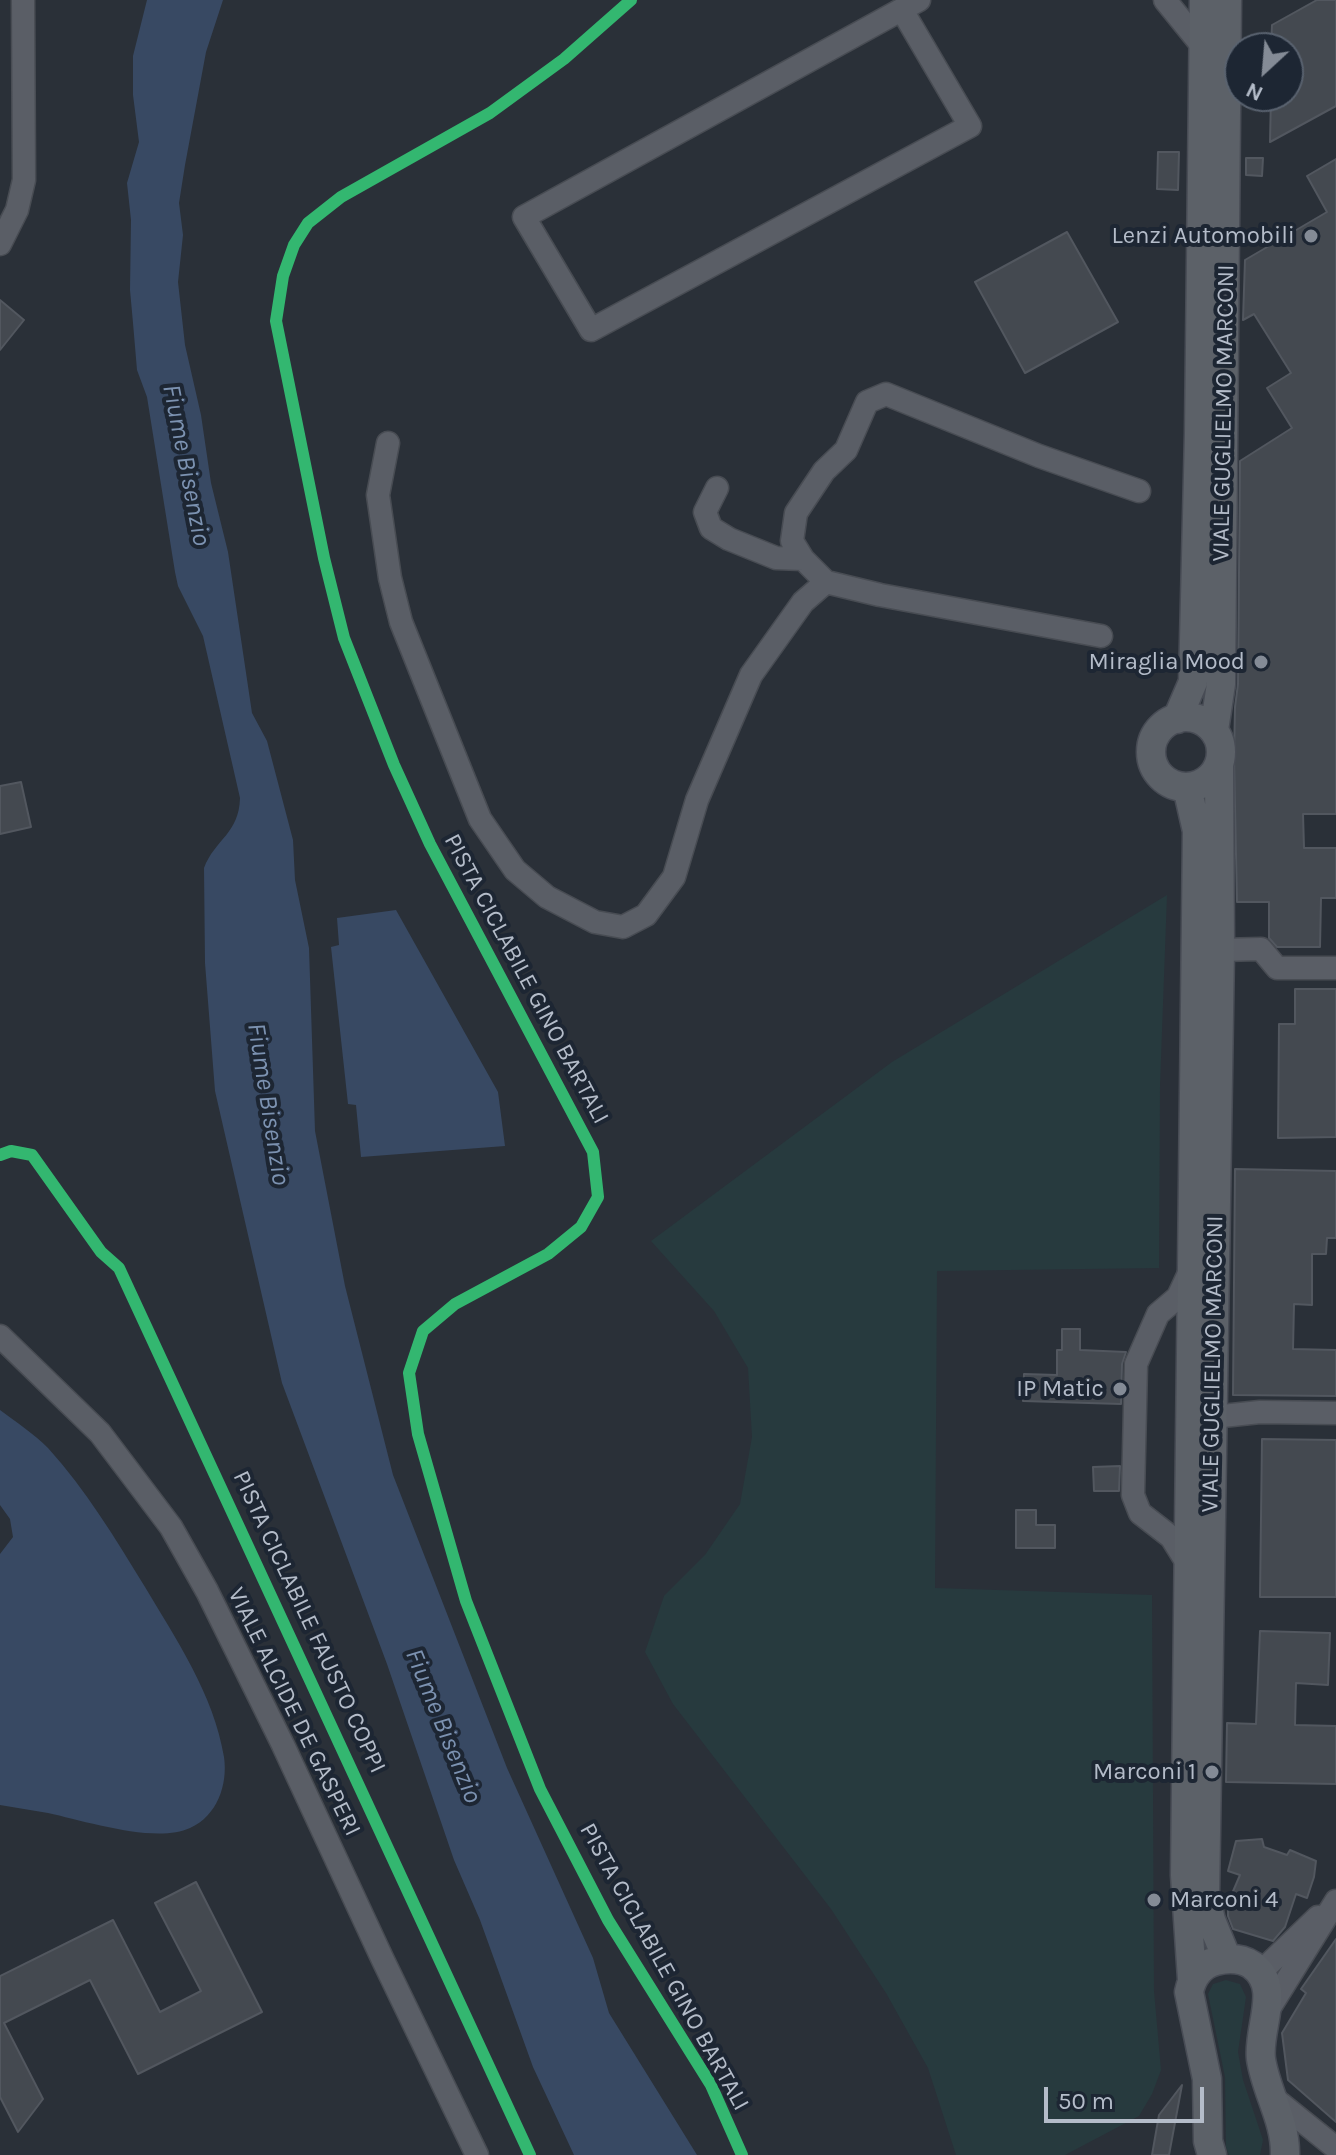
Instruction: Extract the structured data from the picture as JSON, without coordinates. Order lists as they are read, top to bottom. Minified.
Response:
{"streets":{"main road":["VIALE GUGLIELMO MARCONI"],"street":["VIALE ALCIDE DE GASPERI"],"cycle path":["PISTA CICLABILE GINO BARTALI","PISTA CICLABILE FAUSTO COPPI"]},"water":["Fiume Bisenzio"],"places":["Lenzi Automobili","Miraglia Mood","IP Matic","Marconi 1","Marconi 4"],"scale_bar":"50 m","north":"bottom left"}
